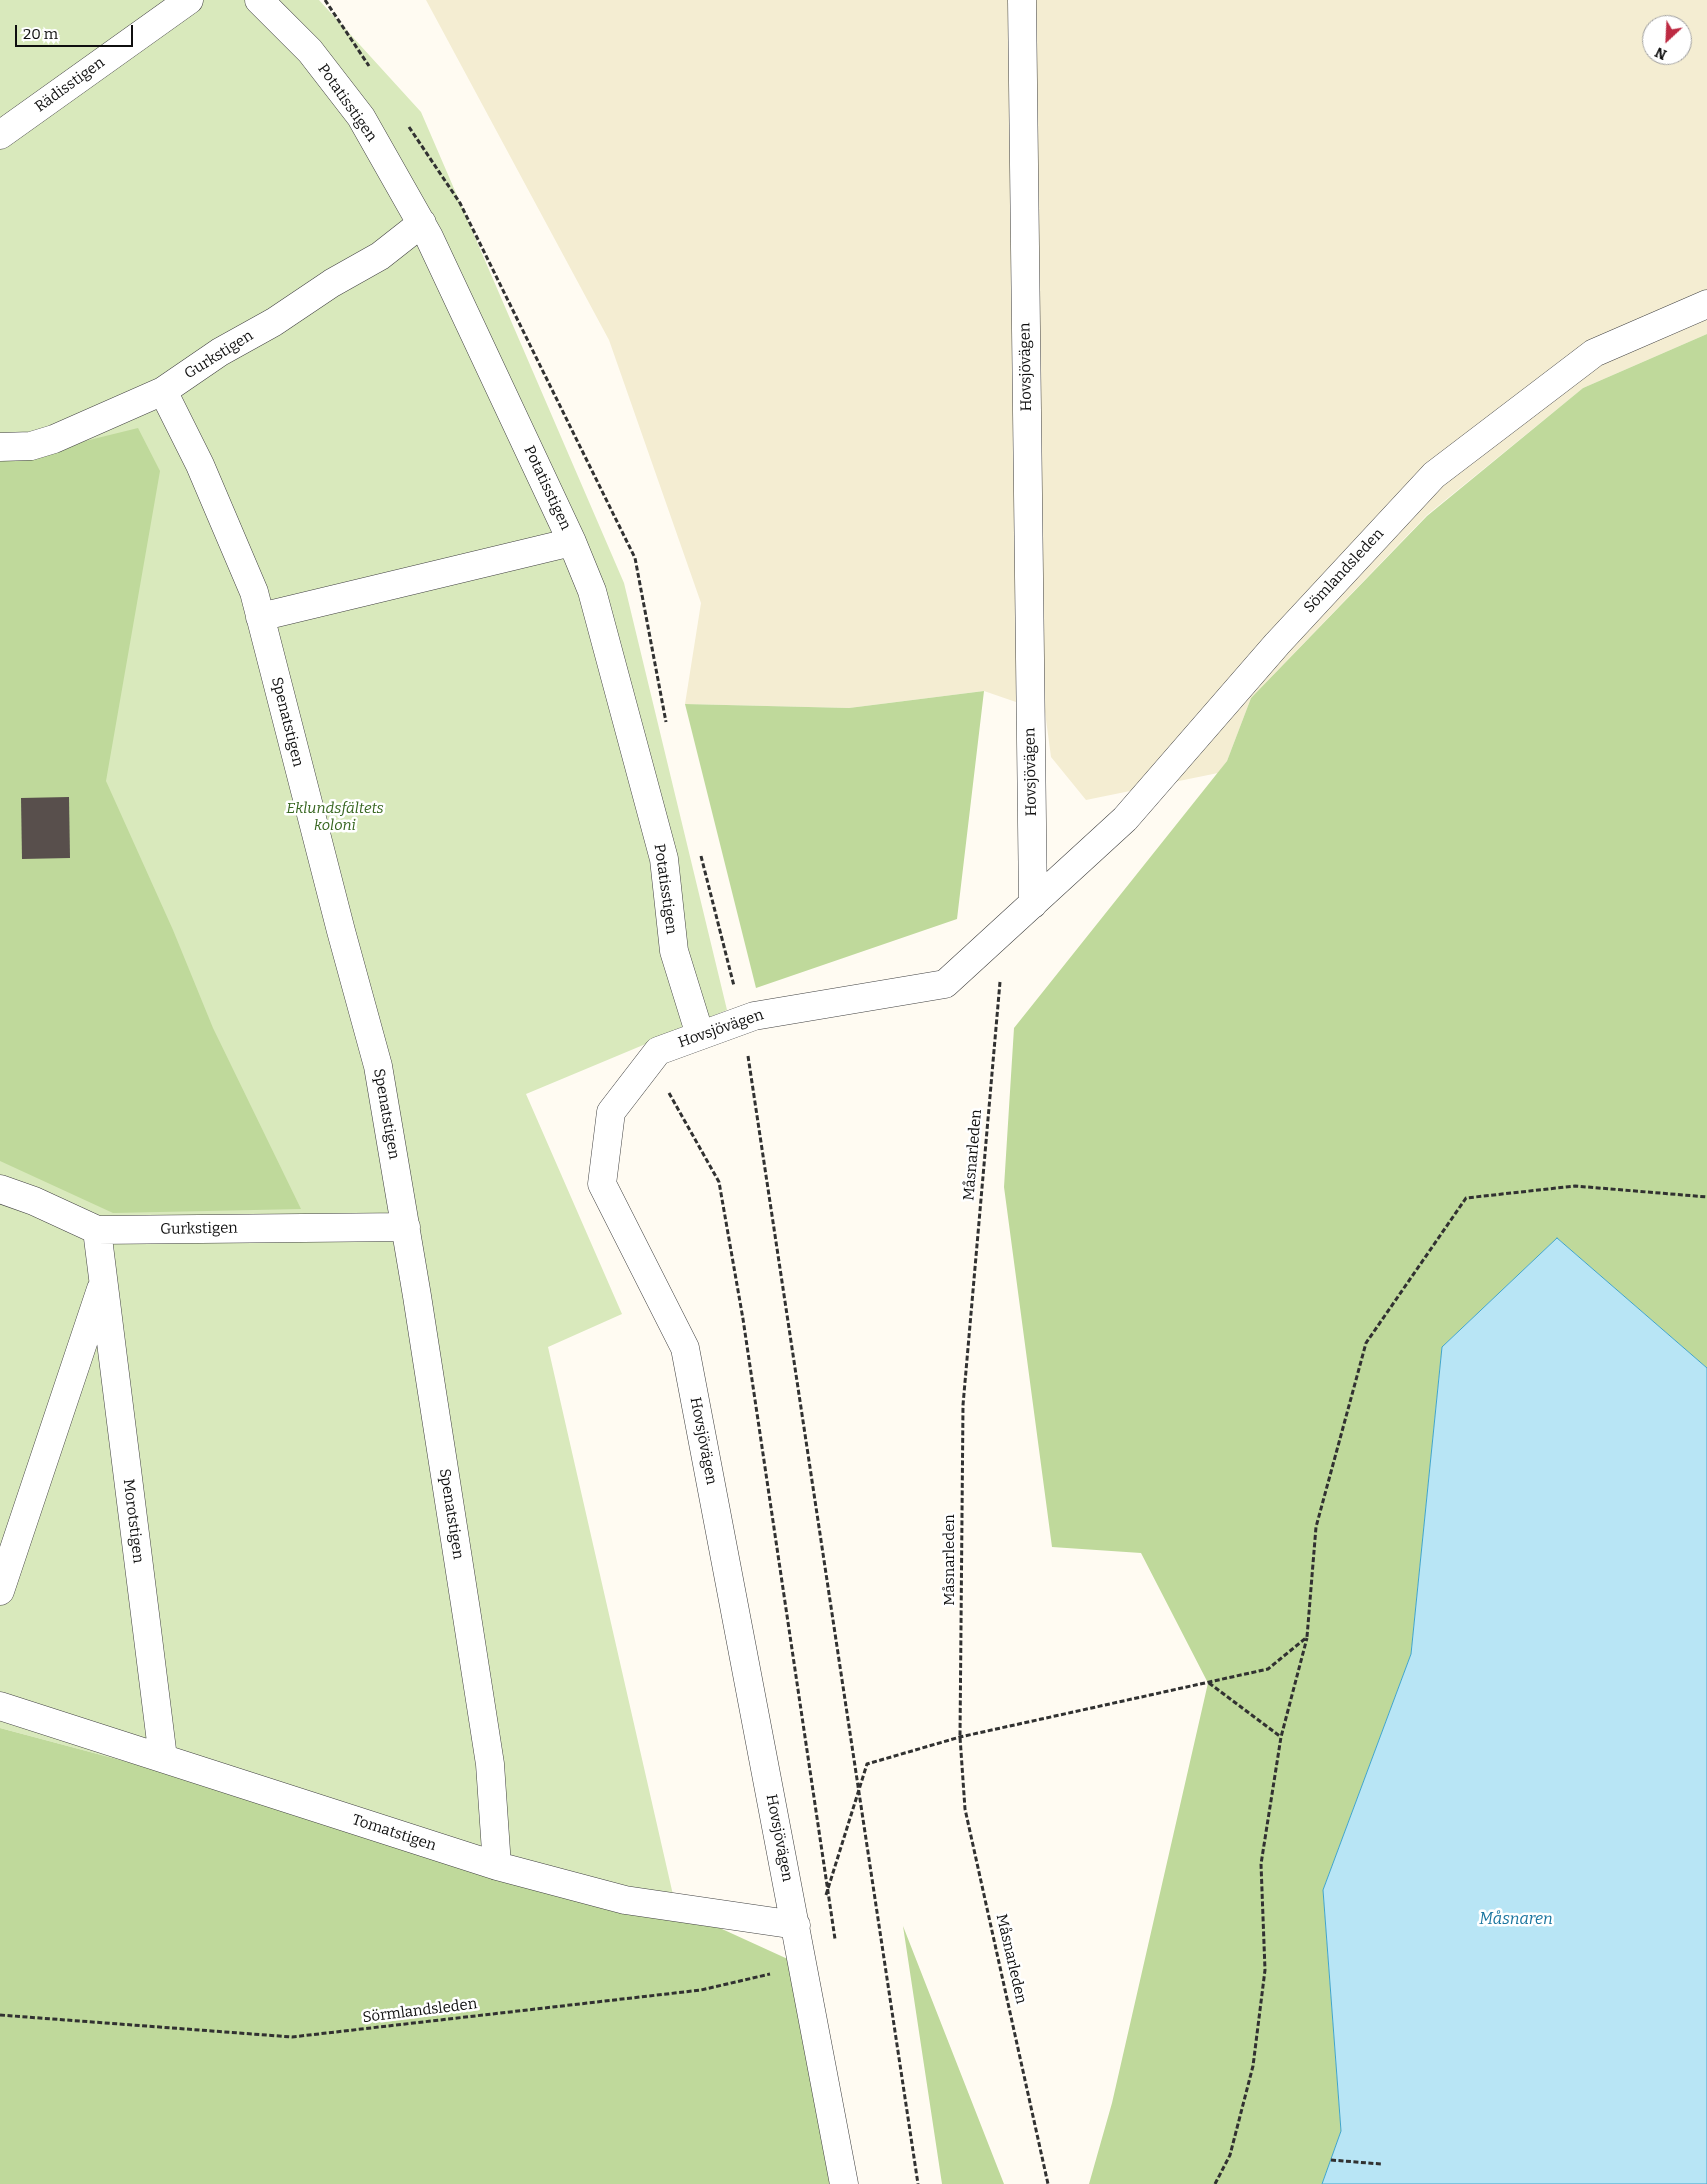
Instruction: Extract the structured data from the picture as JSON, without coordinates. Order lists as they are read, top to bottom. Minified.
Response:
{"streets":{"street":["Rädisstigen","Potatisstigen","Gurkstigen","Hovsjövägen","Sömlandsleden","Spenatstigen","Morotstigen","Tomatstigen"],"path":["Måsnarleden","Sörmlandsleden"]},"crossings":[["Potatisstigen","Gurkstigen"],["Potatisstigen","Hovsjövägen"],["Gurkstigen","Spenatstigen"],["Gurkstigen","Morotstigen"],["Hovsjövägen","Sömlandsleden"],["Hovsjövägen","Måsnarleden"],["Hovsjövägen","Tomatstigen"],["Hovsjövägen","Sörmlandsleden"],["Spenatstigen","Tomatstigen"],["Morotstigen","Tomatstigen"]],"water":["Måsnaren"],"parks":["Eklundsfältets koloni"],"scale_bar":"20 m","north":"bottom left"}
